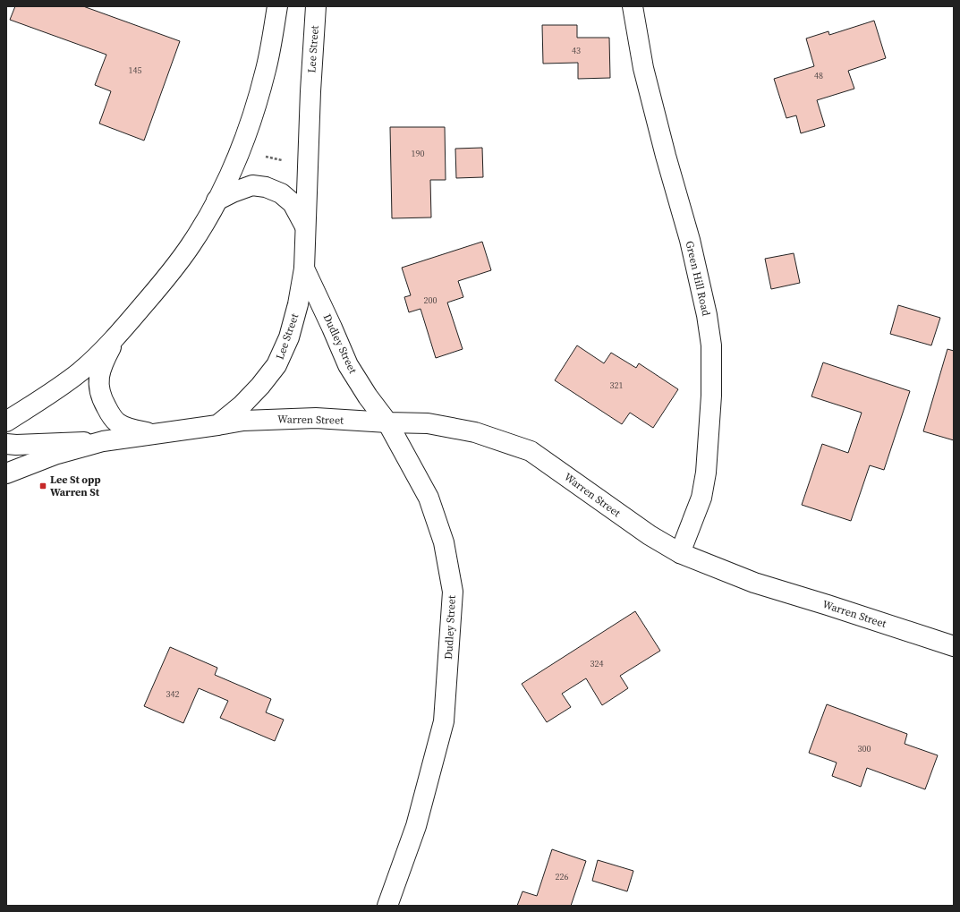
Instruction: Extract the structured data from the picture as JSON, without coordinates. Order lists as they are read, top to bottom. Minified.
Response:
{"streets":{"street":["Lee Street","Green Hill Road","Dudley Street","Warren Street"]},"crossings":[["Lee Street","Dudley Street"],["Lee Street","Warren Street"],["Green Hill Road","Warren Street"],["Dudley Street","Warren Street"]],"places":{"transit":["Lee St opp Warren St"]},"house_numbers":["43","145","48","190","200","321","324","342","300","226"]}
